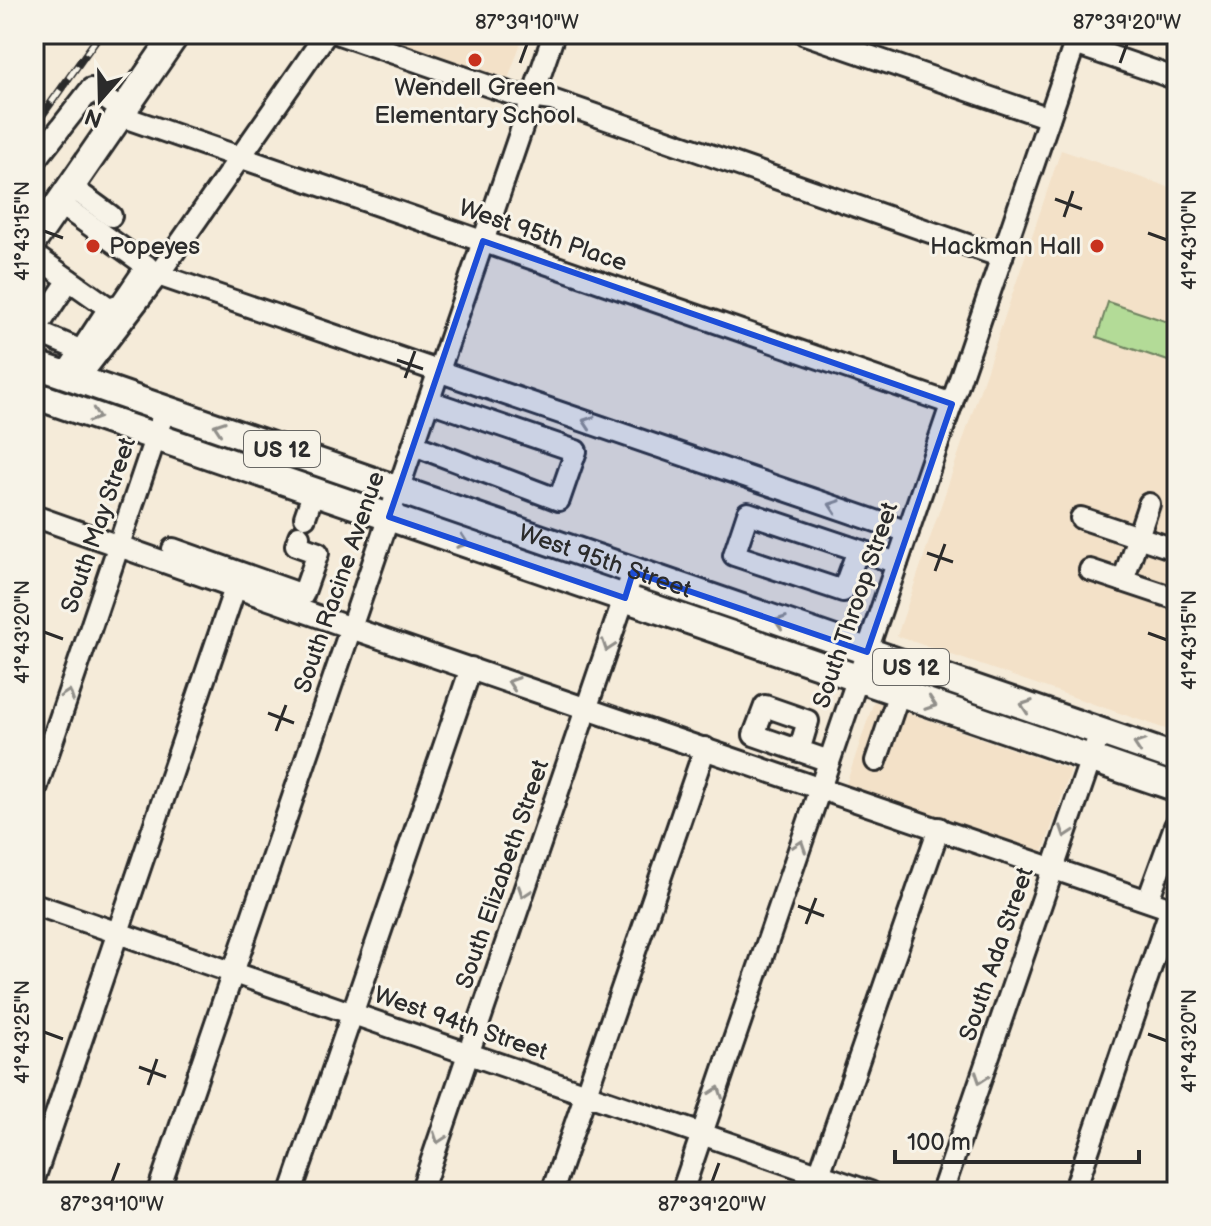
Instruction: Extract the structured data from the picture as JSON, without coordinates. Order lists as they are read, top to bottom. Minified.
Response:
{"streets":{"main road":["US 12","West 95th Street"],"street":["West 95th Place","South May Street","South Racine Avenue","South Throop Street","South Elizabeth Street","South Ada Street","West 94th Street"]},"crossings":[["West 95th Place","South Racine Avenue"],["West 95th Place","South Throop Street"],["South May Street","West 95th Street"],["West 95th Street","South Racine Avenue"],["West 95th Street","South Throop Street"],["West 95th Street","South Elizabeth Street"],["West 95th Street","South Ada Street"],["South Racine Avenue","West 94th Street"],["South Throop Street","West 94th Street"],["South Elizabeth Street","West 94th Street"]],"places":["Wendell Green Elementary School","Popeyes","Hackman Hall"],"scale_bar":"100 m","north":"bottom","coordinates":["87°39'10\"W","87°39'20\"W","41°43'15\"N","41°43'10\"N","41°43'20\"N","41°43'25\"N"]}
